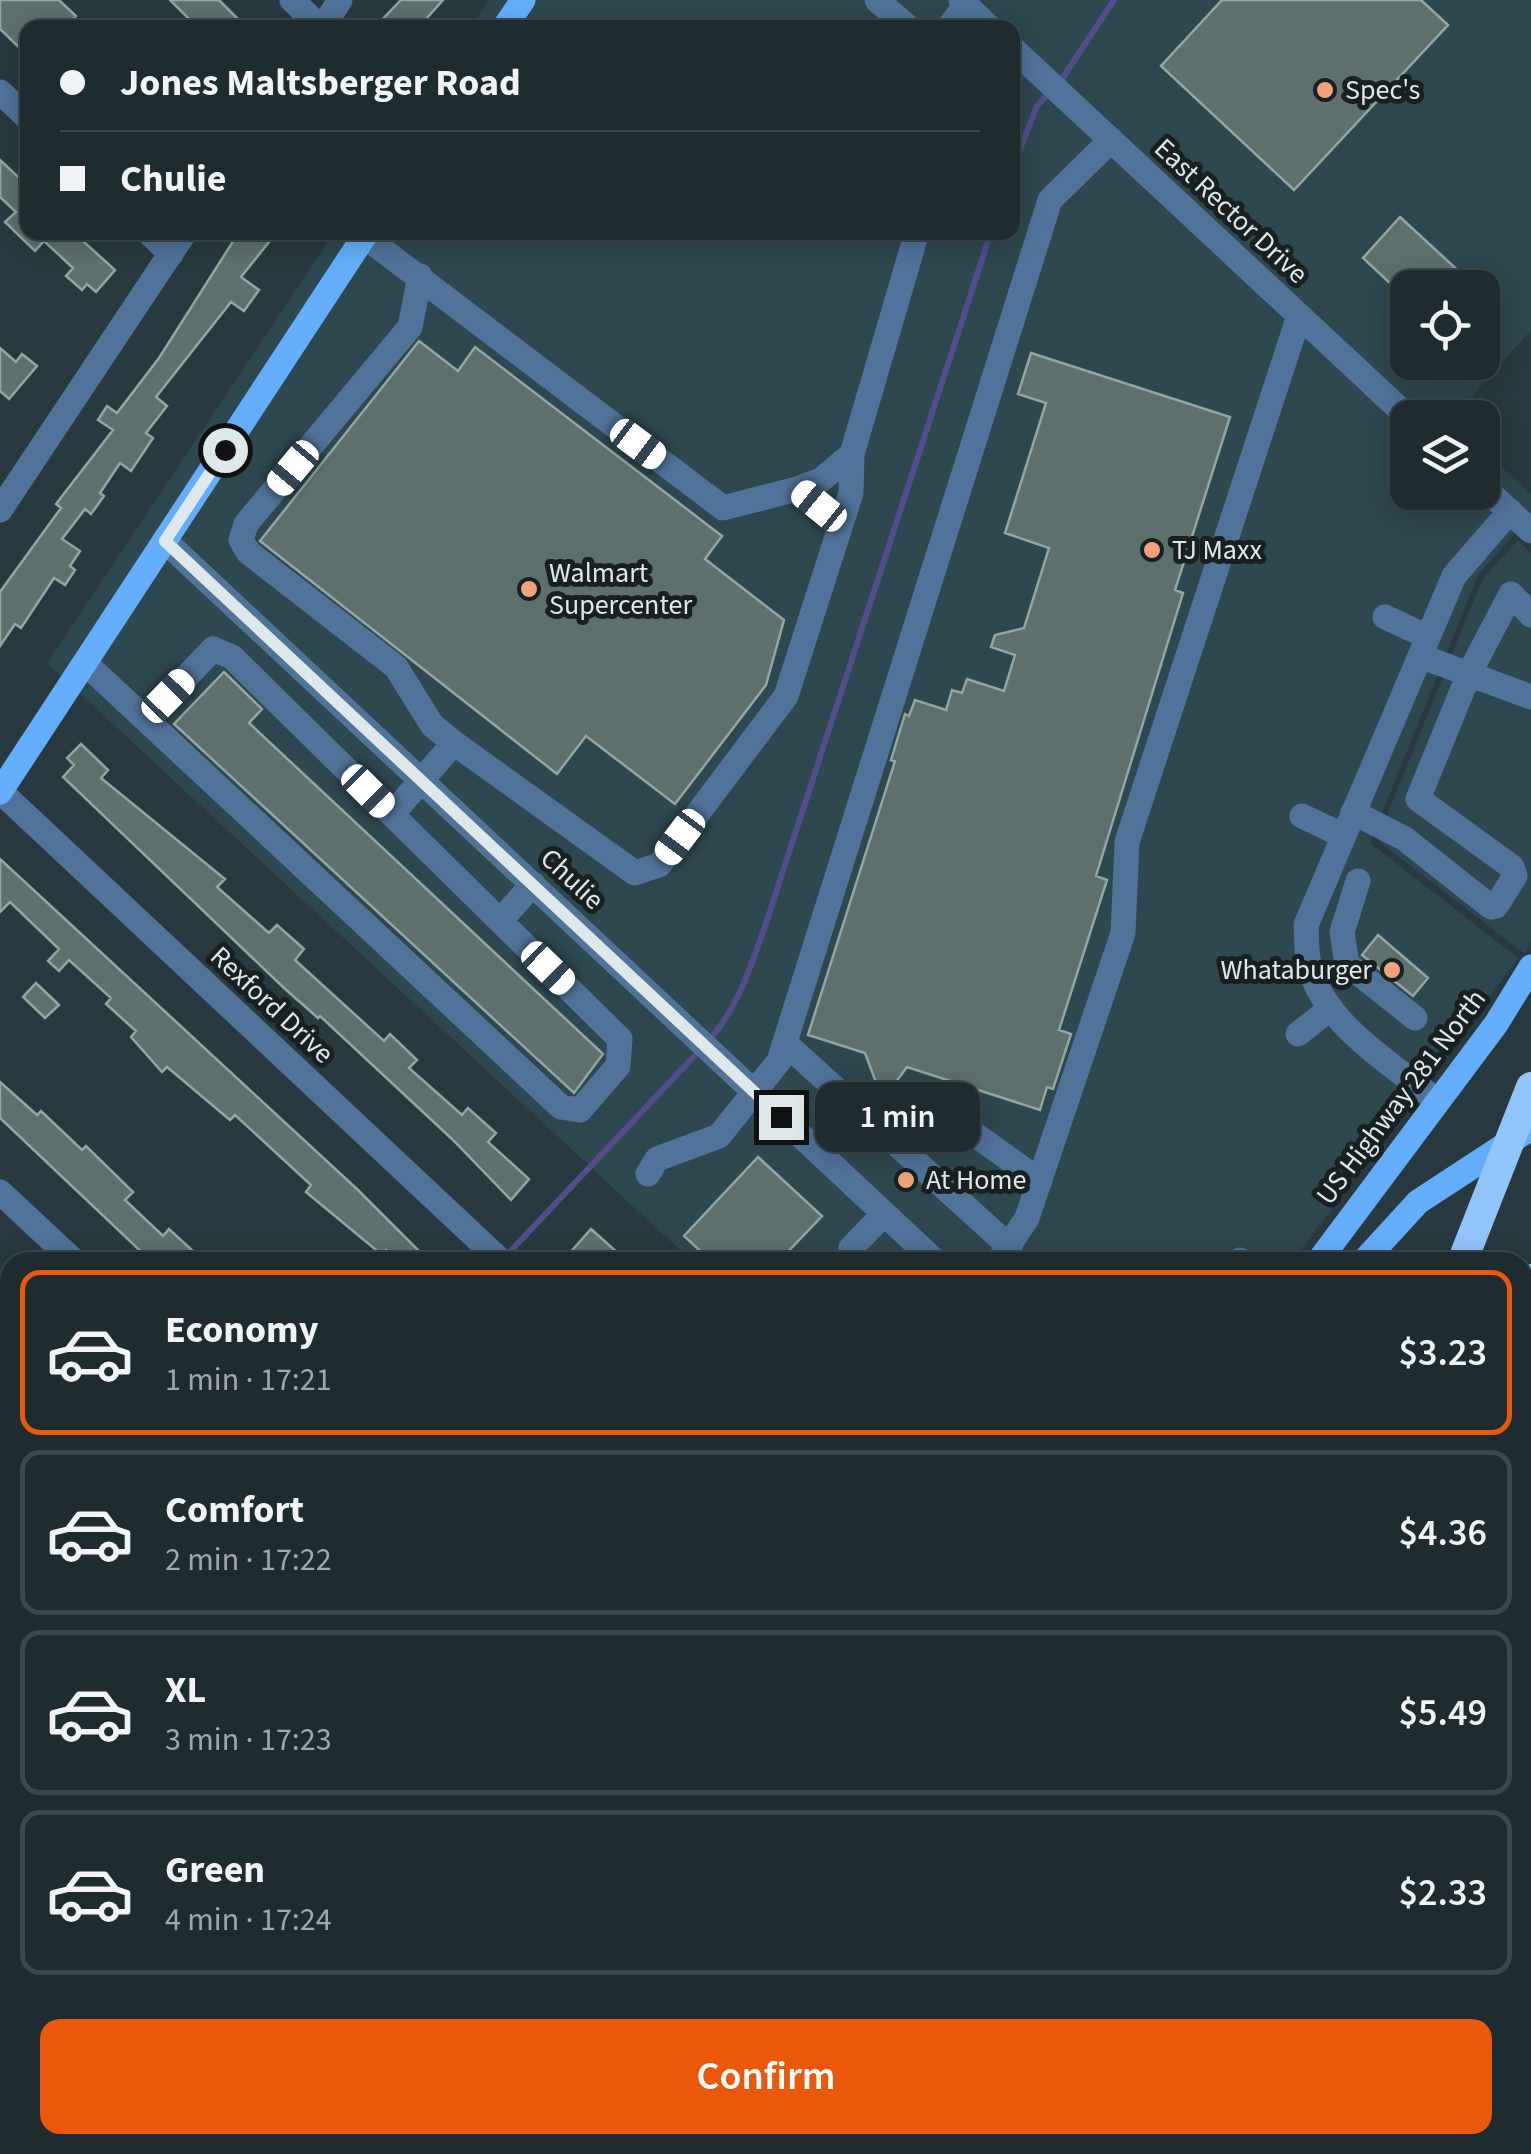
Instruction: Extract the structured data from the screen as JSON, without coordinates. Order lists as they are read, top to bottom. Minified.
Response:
{"streets":{"main road":["US Highway 281 North"],"street":["East Rector Drive","Chulie","Rexford Drive"]},"places":["Spec's","TJ Maxx","Walmart Supercenter","Whataburger","At Home"],"page":{"banner":["Jones Maltsberger Road","Chulie"],"bubble":"1 min","list":[{"name":"Economy","note":"1 min · 17:21","value":"$3.23"},{"name":"Comfort","note":"2 min · 17:22","value":"$4.36"},{"name":"XL","note":"3 min · 17:23","value":"$5.49"},{"name":"Green","note":"4 min · 17:24","value":"$2.33"}],"buttons":"Confirm"}}
